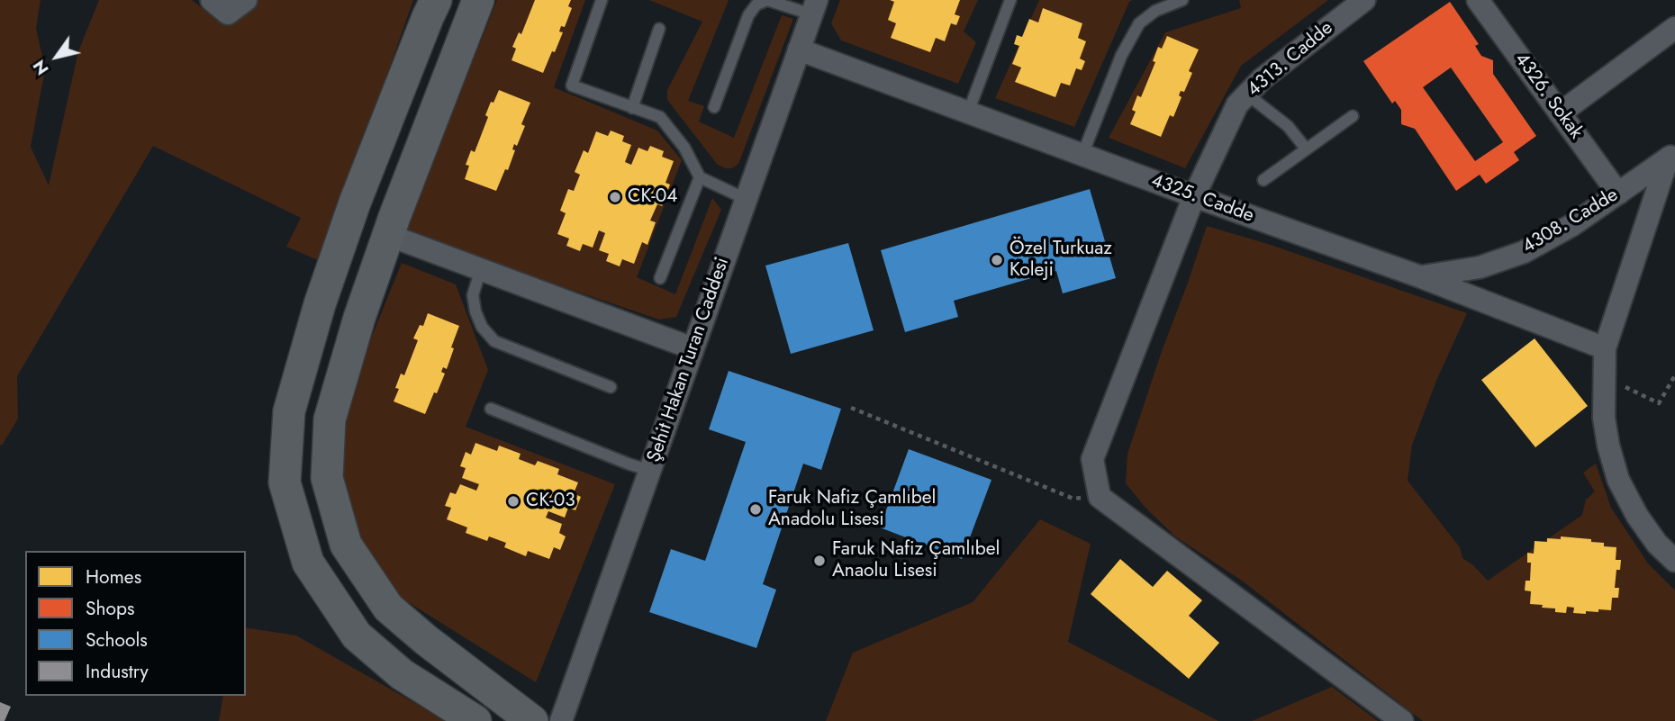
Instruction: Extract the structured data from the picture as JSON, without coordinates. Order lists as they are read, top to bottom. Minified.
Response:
{"streets":{"street":["4313. Cadde","4326. Sokak","4325. Cadde","4308. Cadde","Şehit Hakan Turan Caddesi"]},"crossings":[["4313. Cadde","4325. Cadde"],["4326. Sokak","4308. Cadde"],["4325. Cadde","4308. Cadde"],["4325. Cadde","Şehit Hakan Turan Caddesi"]],"places":["CK-04","Özel Turkuaz Koleji","CK-03","Faruk Nafiz Çamlıbel Anadolu Lisesi","Faruk Nafiz Çamlıbel Anaolu Lisesi"],"legend":["Homes","Shops","Schools","Industry"],"north":"bottom left"}
